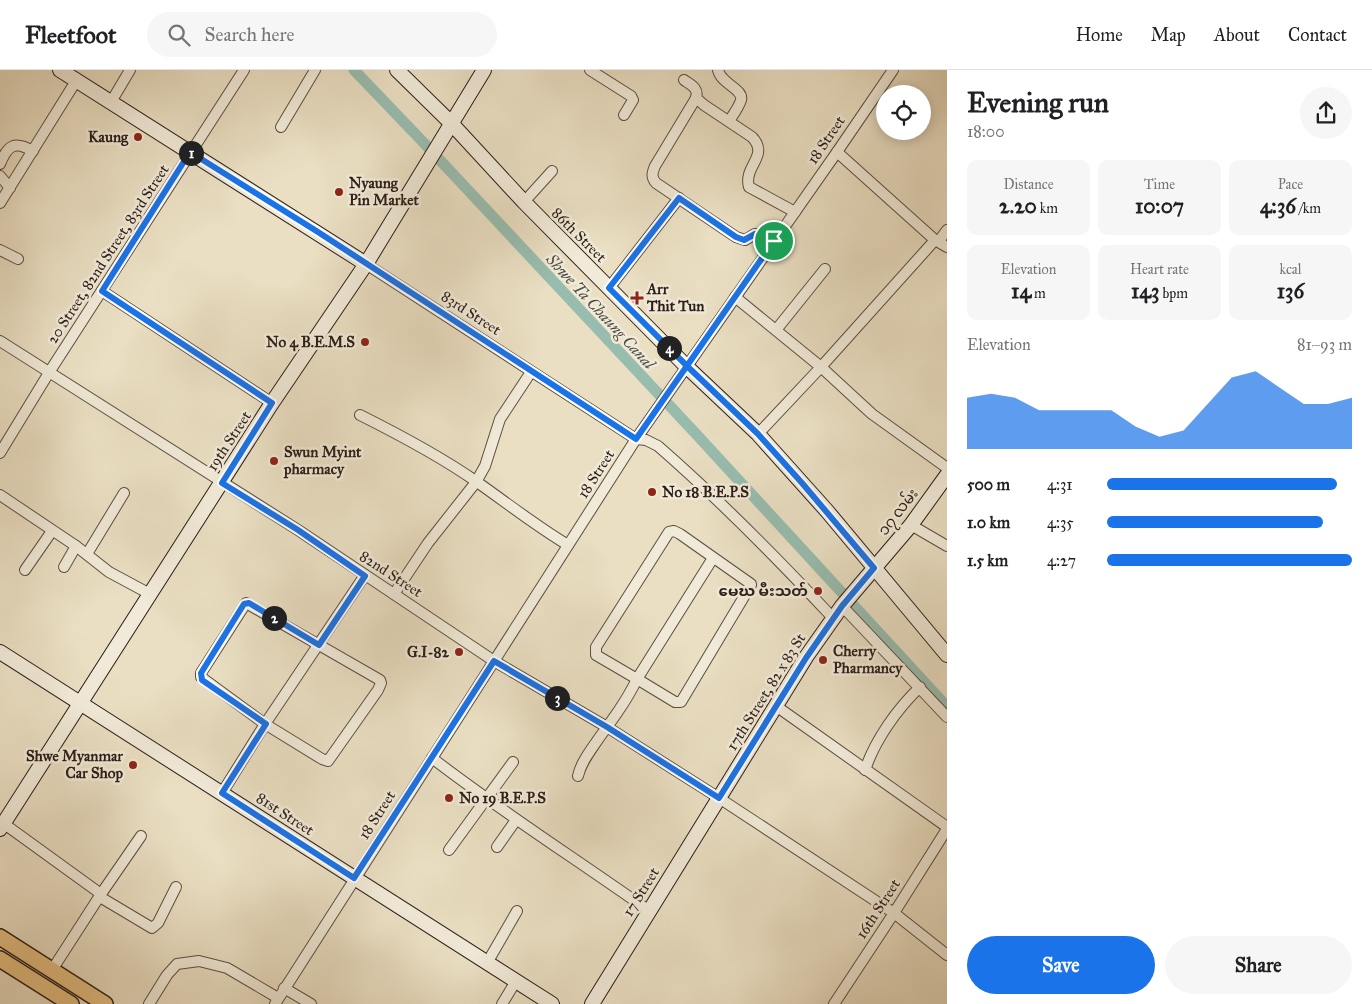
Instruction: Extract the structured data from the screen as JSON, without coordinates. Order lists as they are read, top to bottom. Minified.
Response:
{"streets":{"street":["18 Street","86th Street","20 Street, 82nd Street, 83rd Street","83rd Street","19th Street","၁၇ လမ်း","82nd Street","17th Street, 82 x 83 St","81st Street","17 Street","16th Street"]},"crossings":[["18 Street","86th Street"],["18 Street","83rd Street"],["18 Street","82nd Street"],["18 Street","81st Street"],["86th Street","19th Street"],["86th Street","၁၇ လမ်း"],["20 Street, 82nd Street, 83rd Street","83rd Street"],["20 Street, 82nd Street, 83rd Street","82nd Street"],["83rd Street","19th Street"],["83rd Street","17th Street, 82 x 83 St"],["19th Street","82nd Street"],["19th Street","81st Street"],["၁၇ လမ်း","17th Street, 82 x 83 St"],["82nd Street","17th Street, 82 x 83 St"],["82nd Street","17 Street"],["82nd Street","16th Street"],["17th Street, 82 x 83 St","17 Street"]],"water":["Shwe Ta Chaung Canal"],"places":{"other":["Kaung","Nyaung Pin Market","No 4 B.E.M.S","Swun Myint pharmacy","No 18 B.E.P.S","မေဃ မီးသတ်","G.I-82","Cherry Pharmancy","Shwe Myanmar Car Shop","No 19 B.E.P.S"],"health":["Arr Thit Tun"]},"page":{"header":"Fleetfoot","search":"Search here","nav":["Home","Map","About","Contact"],"heading":["Evening run","18:00"],"pins":["1","4","2","3"],"stats":[["Distance","2.20 km"],["Time","10:07"],["Pace","4:36 /km"],["Elevation","14 m"],["Heart rate","143 bpm"],["kcal","136"]],"chart":["Elevation","81–93 m"],"list":[{"name":"500 m","note":"4:31"},{"name":"1.0 km","note":"4:35"},{"name":"1.5 km","note":"4:27"}],"buttons":["Save","Share"]}}
